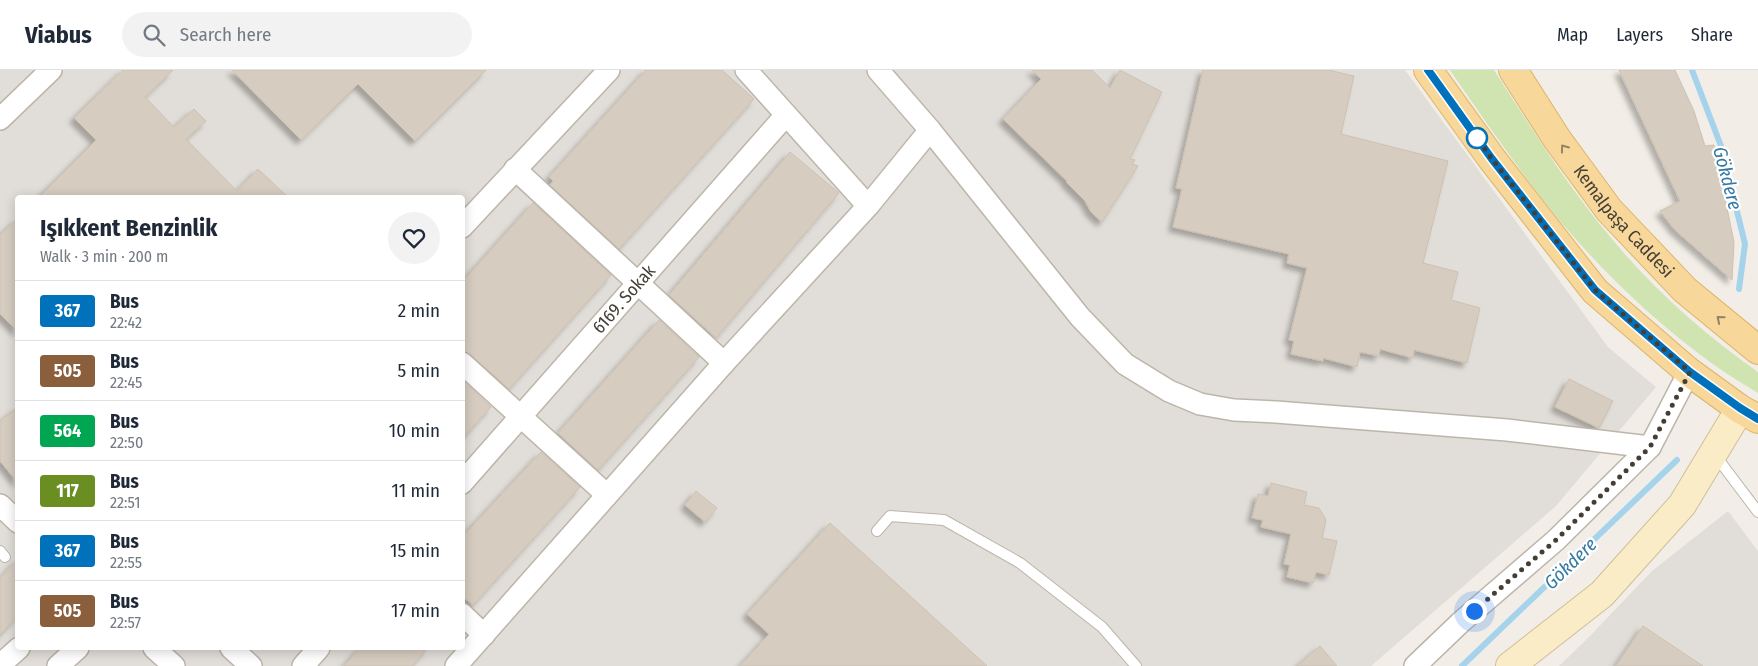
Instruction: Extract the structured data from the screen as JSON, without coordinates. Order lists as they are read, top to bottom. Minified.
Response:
{"streets":{"main road":["Kemalpaşa Caddesi"],"street":["6169. Sokak"]},"water":["Gökdere"],"lines":["bus line 367"],"page":{"header":"Viabus","search":"Search here","nav":["Map","Layers","Share"],"heading":["Işıkkent Benzinlik","Walk · 3 min · 200 m"],"list":[{"mark":"367","name":"Bus","note":"22:42","value":"2 min"},{"mark":"505","name":"Bus","note":"22:45","value":"5 min"},{"mark":"564","name":"Bus","note":"22:50","value":"10 min"},{"mark":"117","name":"Bus","note":"22:51","value":"11 min"},{"mark":"367","name":"Bus","note":"22:55","value":"15 min"},{"mark":"505","name":"Bus","note":"22:57","value":"17 min"}]}}
